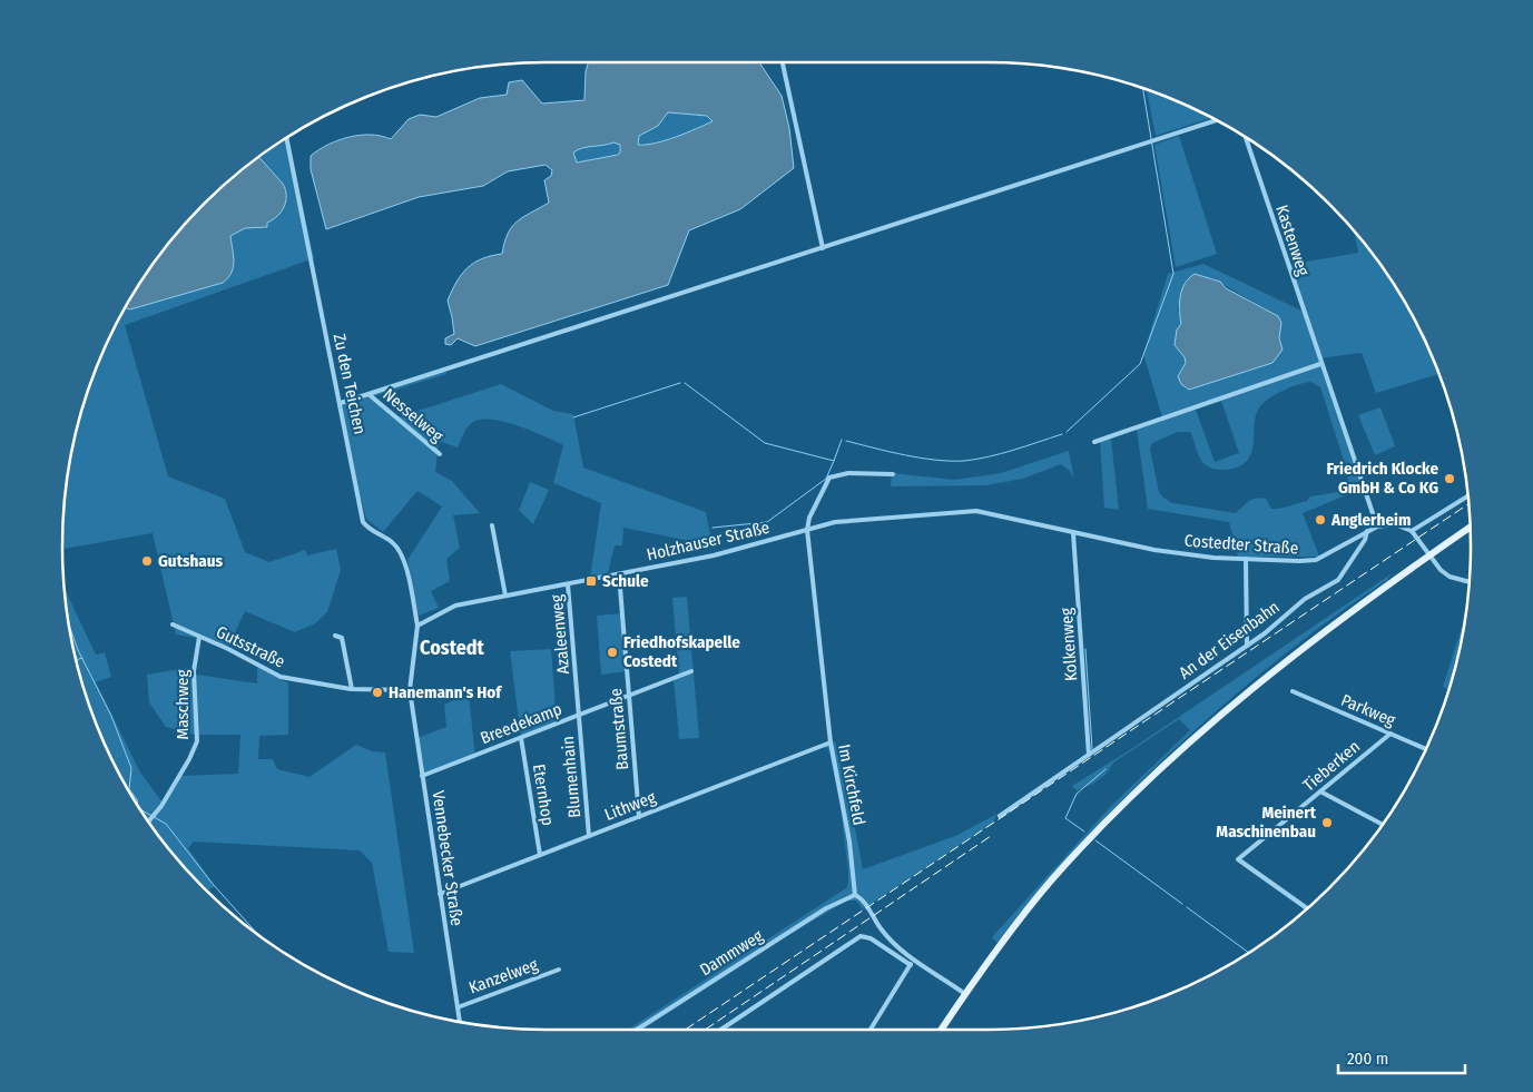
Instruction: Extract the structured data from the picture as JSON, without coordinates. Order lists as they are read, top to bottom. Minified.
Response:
{"streets":{"street":["Kastenweg","Zu den Teichen","Nesselweg","Holzhauser Straße","Costedter Straße","Azaleenweg","An der Eisenbahn","Kolkenweg","Gutsstraße","Maschweg","Parkweg","Breedekamp","Baumstraße","Tieberken","Blumenhain","Im Kirchfeld","Eternhop","Lithweg","Vennebecker Straße","Dammweg","Kanzelweg"]},"crossings":[["Kastenweg","Costedter Straße"],["Zu den Teichen","Holzhauser Straße"],["Holzhauser Straße","Costedter Straße"],["Holzhauser Straße","Azaleenweg"],["Holzhauser Straße","Kolkenweg"],["Holzhauser Straße","Baumstraße"],["Holzhauser Straße","Im Kirchfeld"],["Costedter Straße","An der Eisenbahn"],["Costedter Straße","Kolkenweg"],["Azaleenweg","Breedekamp"],["Azaleenweg","Blumenhain"],["An der Eisenbahn","Kolkenweg"],["Gutsstraße","Maschweg"],["Gutsstraße","Vennebecker Straße"],["Parkweg","Tieberken"],["Breedekamp","Baumstraße"],["Breedekamp","Blumenhain"],["Breedekamp","Eternhop"],["Breedekamp","Vennebecker Straße"],["Baumstraße","Lithweg"],["Blumenhain","Lithweg"],["Im Kirchfeld","Lithweg"],["Im Kirchfeld","Dammweg"],["Eternhop","Lithweg"],["Lithweg","Vennebecker Straße"],["Vennebecker Straße","Kanzelweg"]],"districts":["Costedt"],"places":{"other":["Friedrich Klocke GmbH & Co KG","Anglerheim","Gutshaus","Friedhofskapelle Costedt","Hanemann's Hof","Meinert Maschinenbau"],"transit":["Schule"]},"scale_bar":"200 m"}
